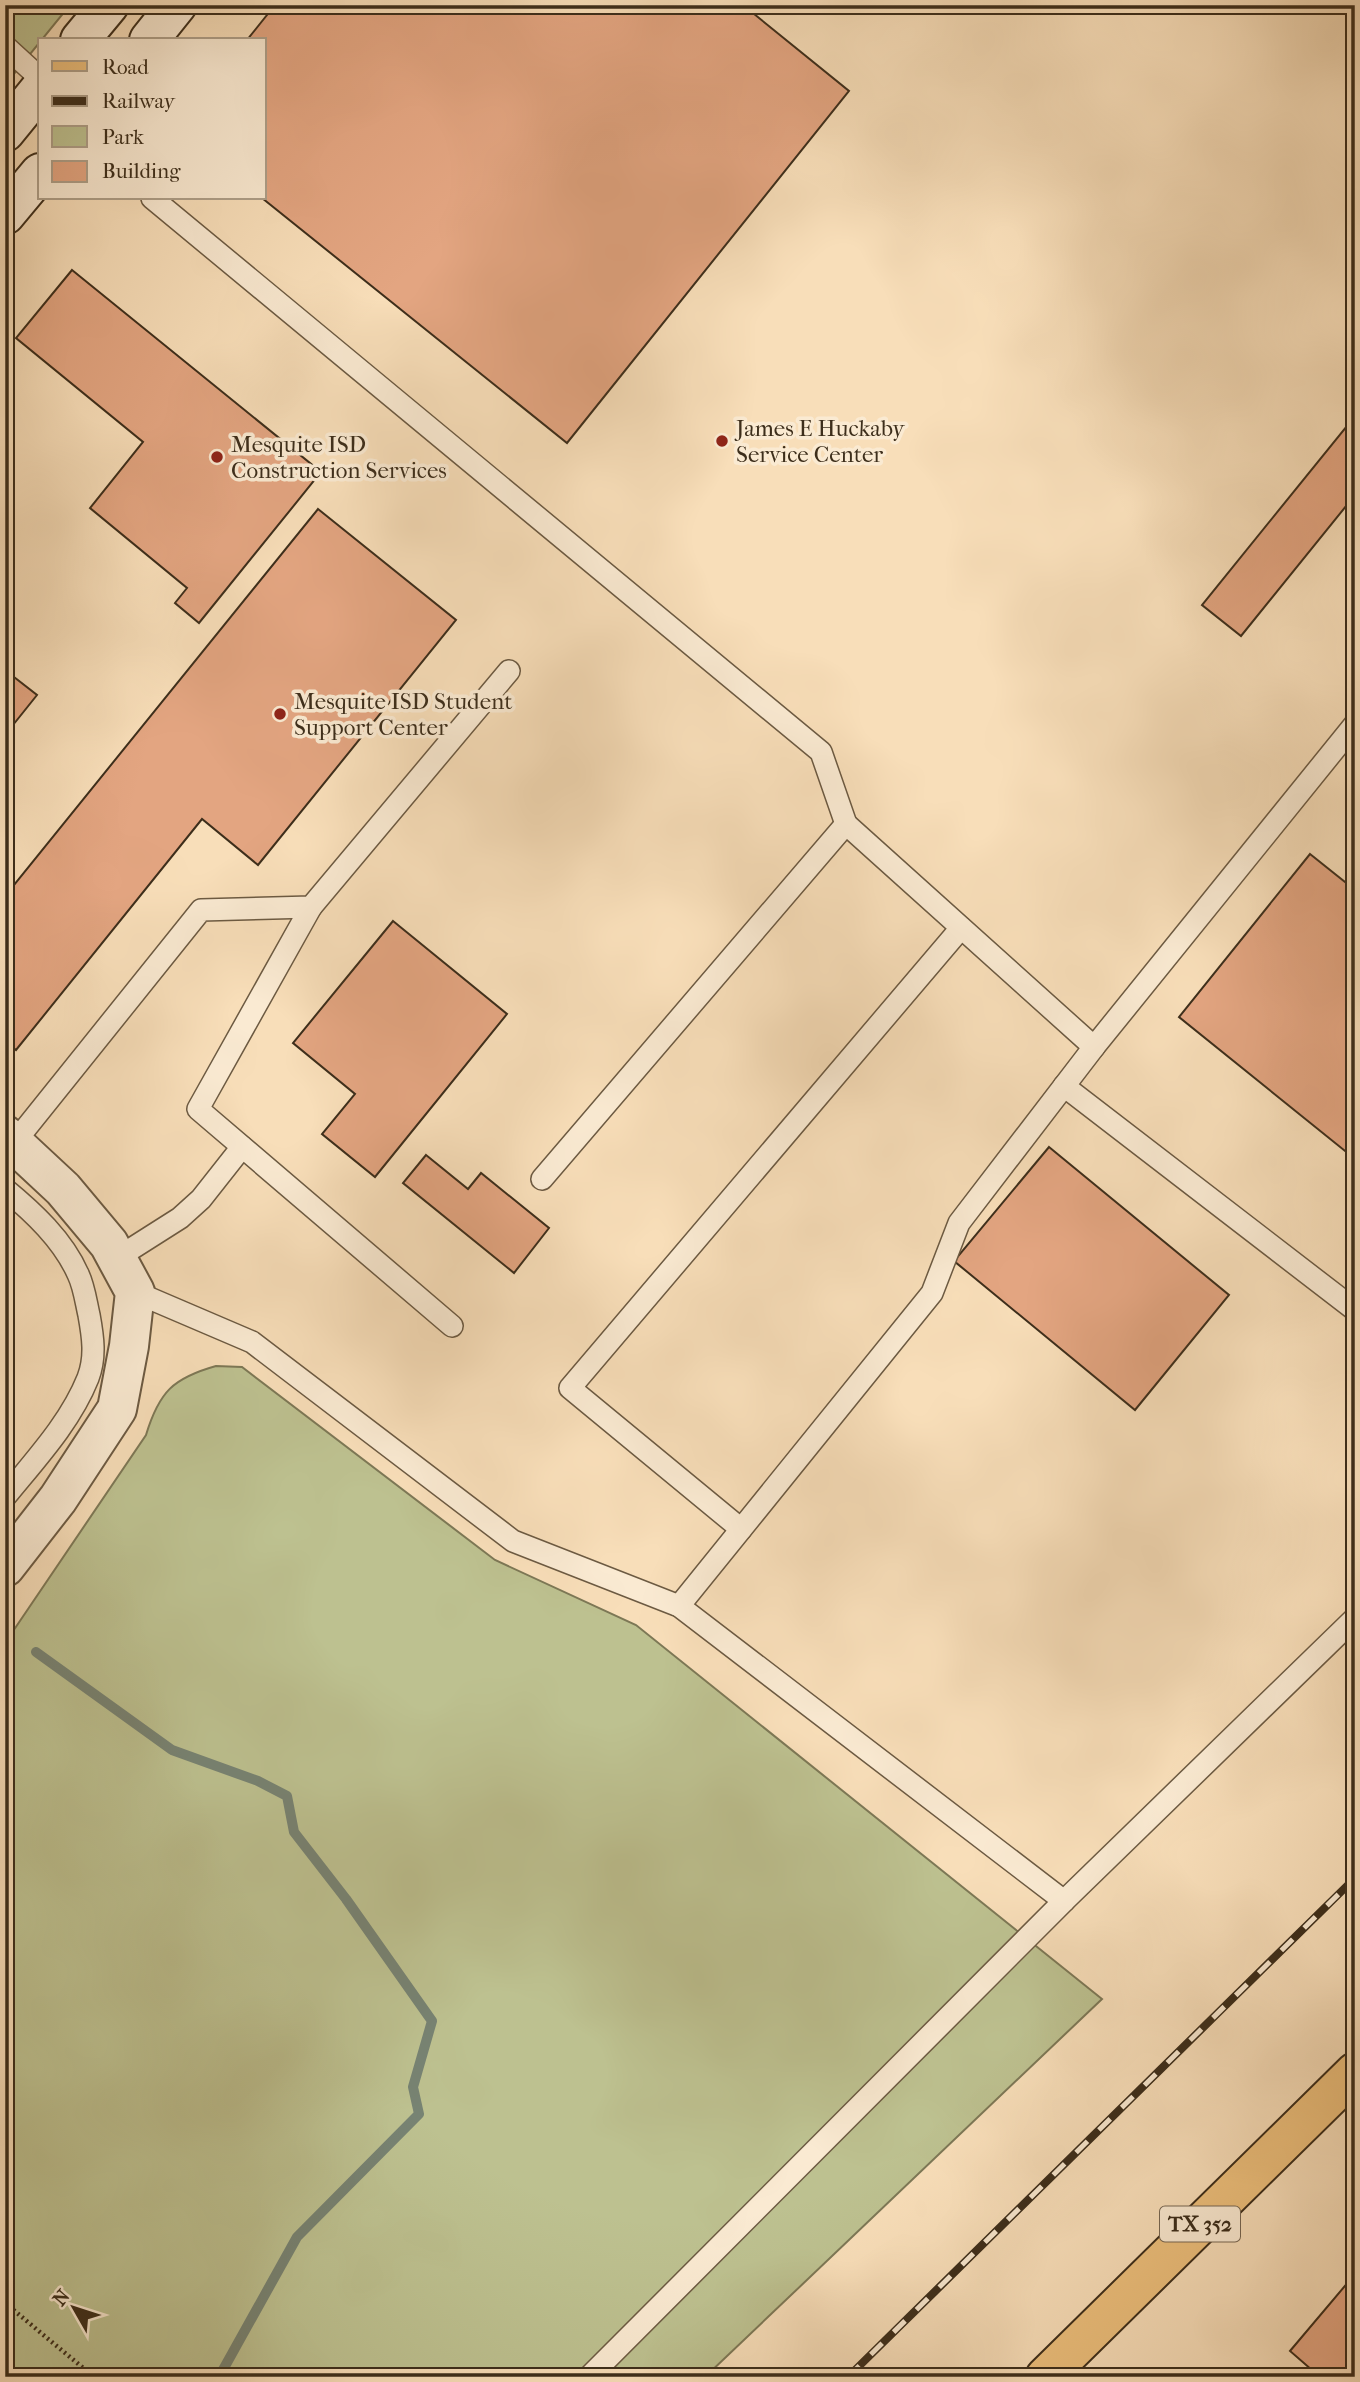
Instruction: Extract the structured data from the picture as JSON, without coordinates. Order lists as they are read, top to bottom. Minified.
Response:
{"streets":{"main road":["TX 352"]},"places":["James E Huckaby Service Center","Mesquite ISD Construction Services","Mesquite ISD Student Support Center"],"legend":["Road","Railway","Park","Building"],"north":"top left"}
